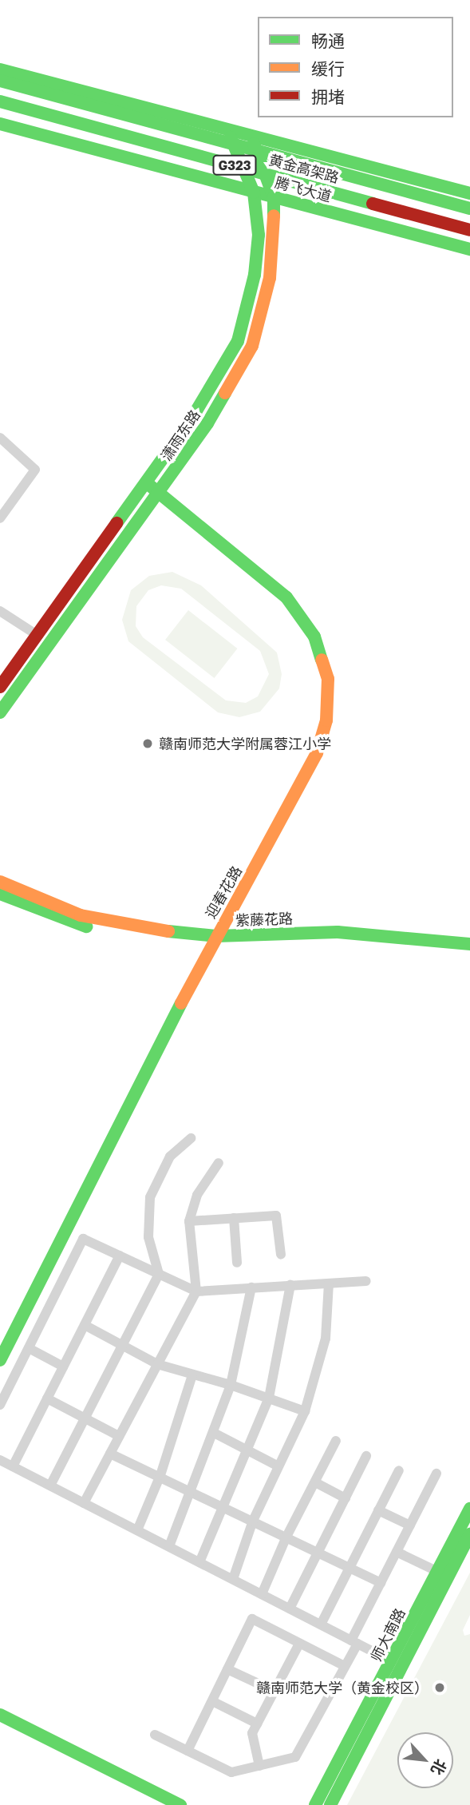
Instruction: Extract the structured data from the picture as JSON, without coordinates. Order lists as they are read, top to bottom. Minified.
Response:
{"streets":{"main road":["G323","黄金高架路","腾飞大道","潇雨东路","迎春花路","紫藤花路","师大南路"]},"crossings":[["腾飞大道","潇雨东路"],["潇雨东路","迎春花路"],["迎春花路","紫藤花路"]],"places":["赣南师范大学附属蓉江小学","赣南师范大学（黄金校区）"],"legend":["畅通","缓行","拥堵"],"north":"bottom right"}
